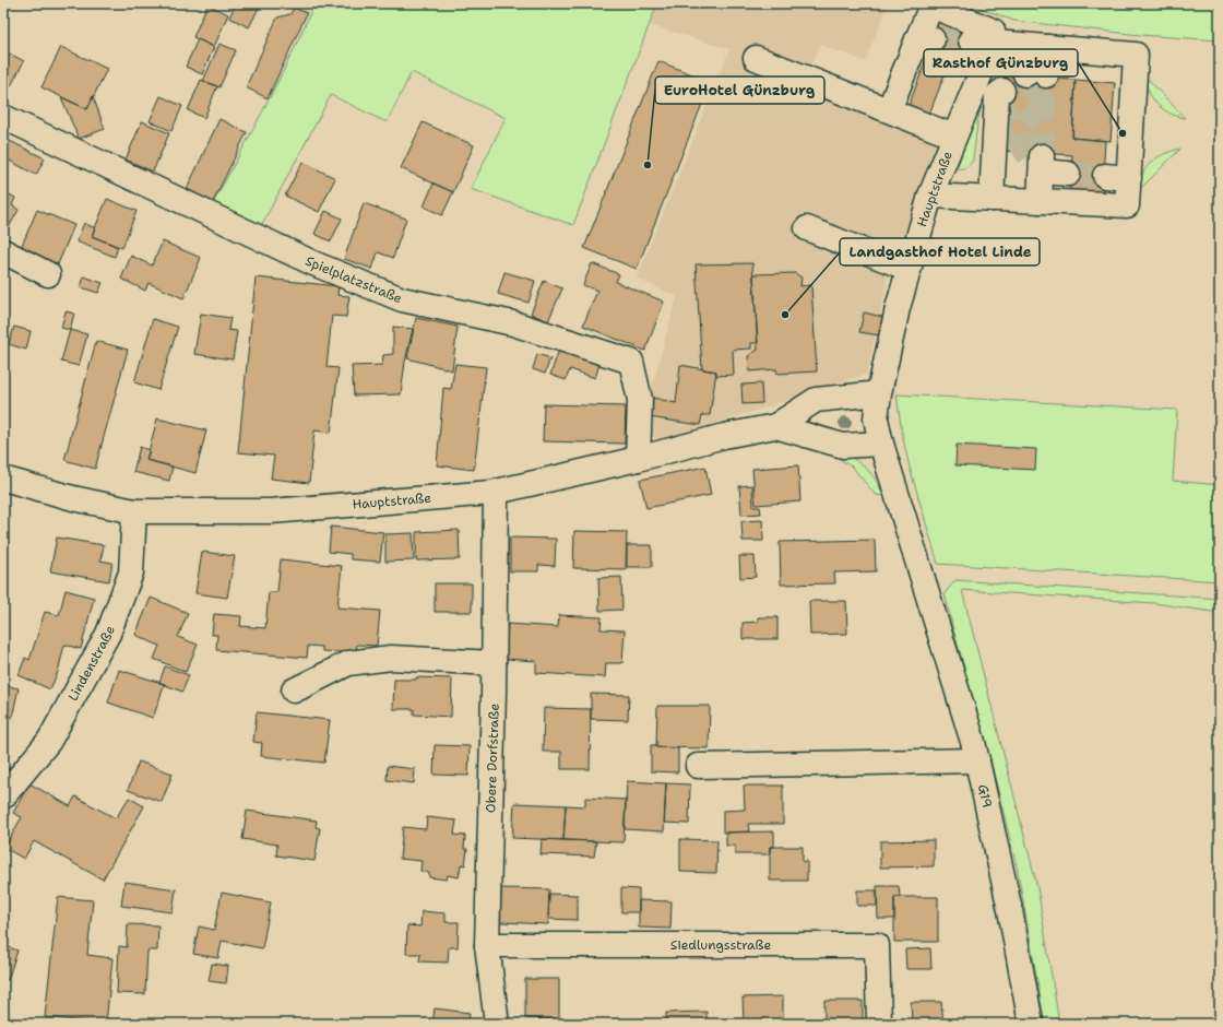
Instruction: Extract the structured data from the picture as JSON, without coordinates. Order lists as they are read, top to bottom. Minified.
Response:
{"streets":{"street":["Hauptstraße","Spielplatzstraße","Lindenstraße","Obere Dorfstraße","G19","Siedlungsstraße"]},"crossings":[["Hauptstraße","Spielplatzstraße"],["Hauptstraße","Lindenstraße"],["Hauptstraße","Obere Dorfstraße"],["Hauptstraße","G19"],["Obere Dorfstraße","Siedlungsstraße"]],"places":["Rasthof Günzburg","EuroHotel Günzburg","Landgasthof Hotel Linde"]}
